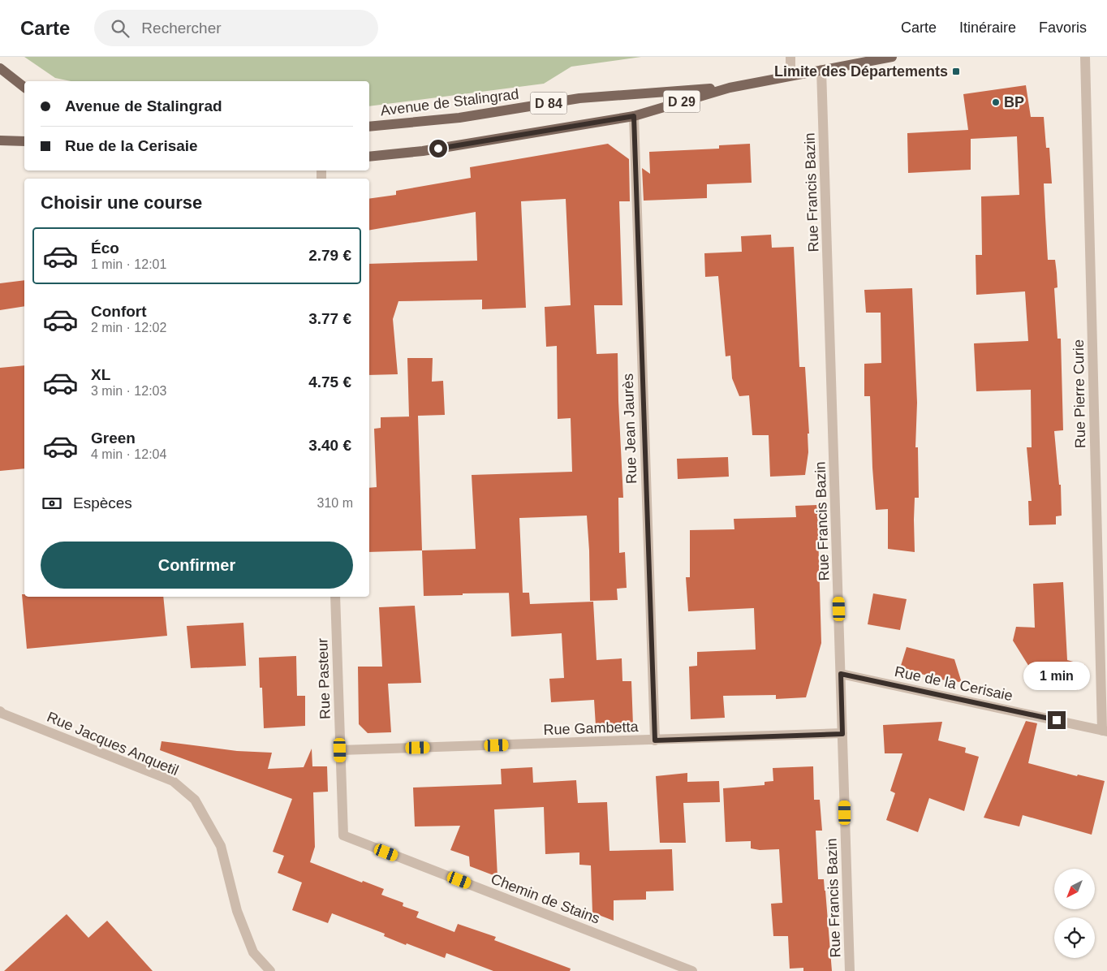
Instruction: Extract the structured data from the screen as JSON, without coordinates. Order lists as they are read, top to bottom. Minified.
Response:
{"streets":{"main road":["D 29","Avenue de Stalingrad","D 84"],"street":["Rue Francis Bazin","Rue Pierre Curie","Rue Jean Jaurès","Rue Pasteur","Rue de la Cerisaie","Rue Gambetta","Rue Jacques Anquetil","Chemin de Stains"]},"crossings":[["Avenue de Stalingrad","Rue Francis Bazin"],["Avenue de Stalingrad","Rue Jean Jaurès"],["Rue Francis Bazin","Rue de la Cerisaie"],["Rue Francis Bazin","Rue Gambetta"],["Rue Pierre Curie","Rue de la Cerisaie"],["Rue Jean Jaurès","Rue Gambetta"],["Rue Pasteur","Rue Gambetta"],["Rue Pasteur","Chemin de Stains"]],"places":{"transit":["Limite des Départements"],"other":["BP"]},"north":"bottom left","page":{"header":"Carte","search":"Rechercher","nav":["Carte","Itinéraire","Favoris"],"banner":["Avenue de Stalingrad","Rue de la Cerisaie"],"heading":"Choisir une course","list":[{"name":"Éco","note":"1 min · 12:01","value":"2.79 €"},{"name":"Confort","note":"2 min · 12:02","value":"3.77 €"},{"name":"XL","note":"3 min · 12:03","value":"4.75 €"},{"name":"Green","note":"4 min · 12:04","value":"3.40 €"}],"pay":["Espèces","310 m"],"buttons":"Confirmer","bubble":"1 min"}}
